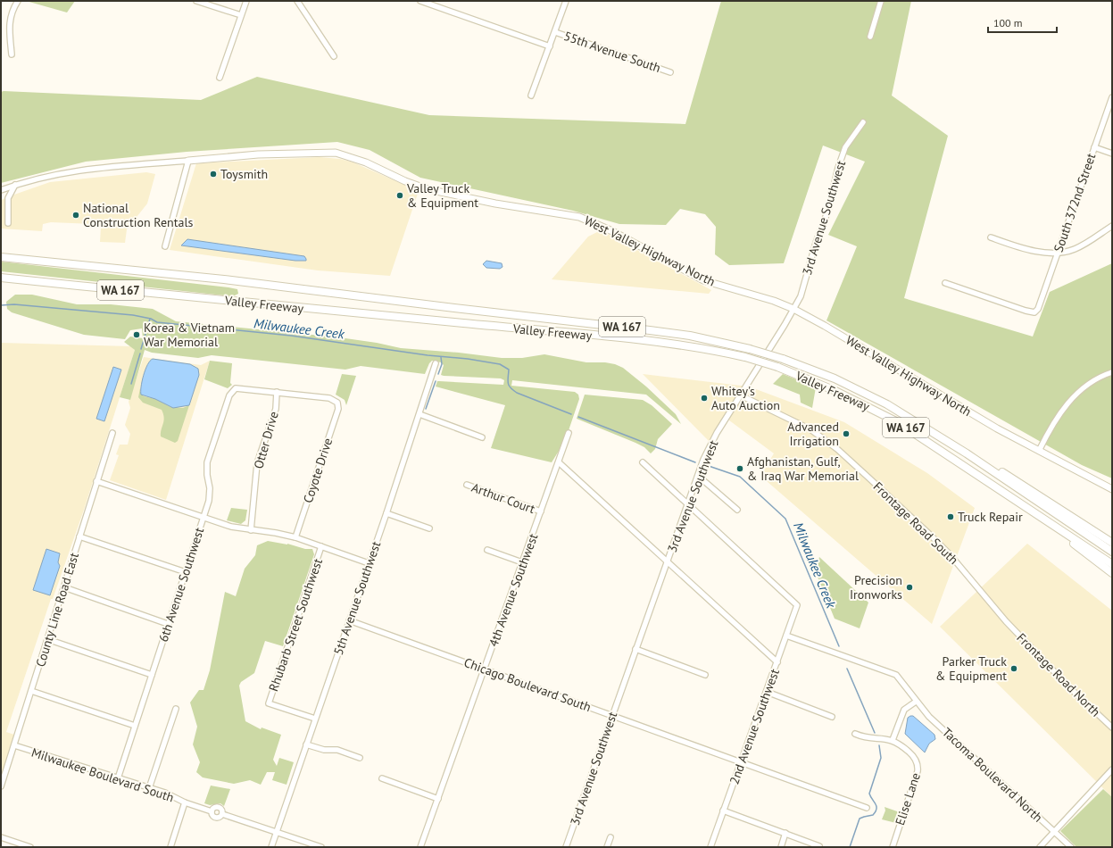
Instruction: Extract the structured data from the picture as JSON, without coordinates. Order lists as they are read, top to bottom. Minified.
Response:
{"streets":{"highway":["WA 167","Valley Freeway"],"main road":["West Valley Highway North"],"street":["55th Avenue South","South 372nd Street","3rd Avenue Southwest","Otter Drive","Coyote Drive","Arthur Court","Frontage Road South","6th Avenue Southwest","4th Avenue Southwest","5th Avenue Southwest","County Line Road East","Rhubarb Street Southwest","Frontage Road North","Chicago Boulevard South","2nd Avenue Southwest","Milwaukee Boulevard South","Tacoma Boulevard North","Elise Lane"]},"crossings":[["3rd Avenue Southwest","West Valley Highway North"],["3rd Avenue Southwest","Frontage Road South"],["3rd Avenue Southwest","Chicago Boulevard South"],["3rd Avenue Southwest","2nd Avenue Southwest"],["Otter Drive","Coyote Drive"],["Otter Drive","6th Avenue Southwest"],["Coyote Drive","6th Avenue Southwest"],["Arthur Court","4th Avenue Southwest"],["Frontage Road South","Frontage Road North"],["6th Avenue Southwest","Milwaukee Boulevard South"],["4th Avenue Southwest","Chicago Boulevard South"],["5th Avenue Southwest","Rhubarb Street Southwest"],["5th Avenue Southwest","Chicago Boulevard South"],["5th Avenue Southwest","Milwaukee Boulevard South"],["County Line Road East","Milwaukee Boulevard South"],["Chicago Boulevard South","2nd Avenue Southwest"],["2nd Avenue Southwest","Tacoma Boulevard North"]],"water":["Milwaukee Creek"],"places":["Toysmith","Valley Truck & Equipment","National Construction Rentals","Korea & Vietnam War Memorial","Whitey's Auto Auction","Advanced Irrigation","Afghanistan, Gulf, & Iraq War Memorial","Truck Repair","Precision Ironworks","Parker Truck & Equipment"],"scale_bar":"100 m"}
